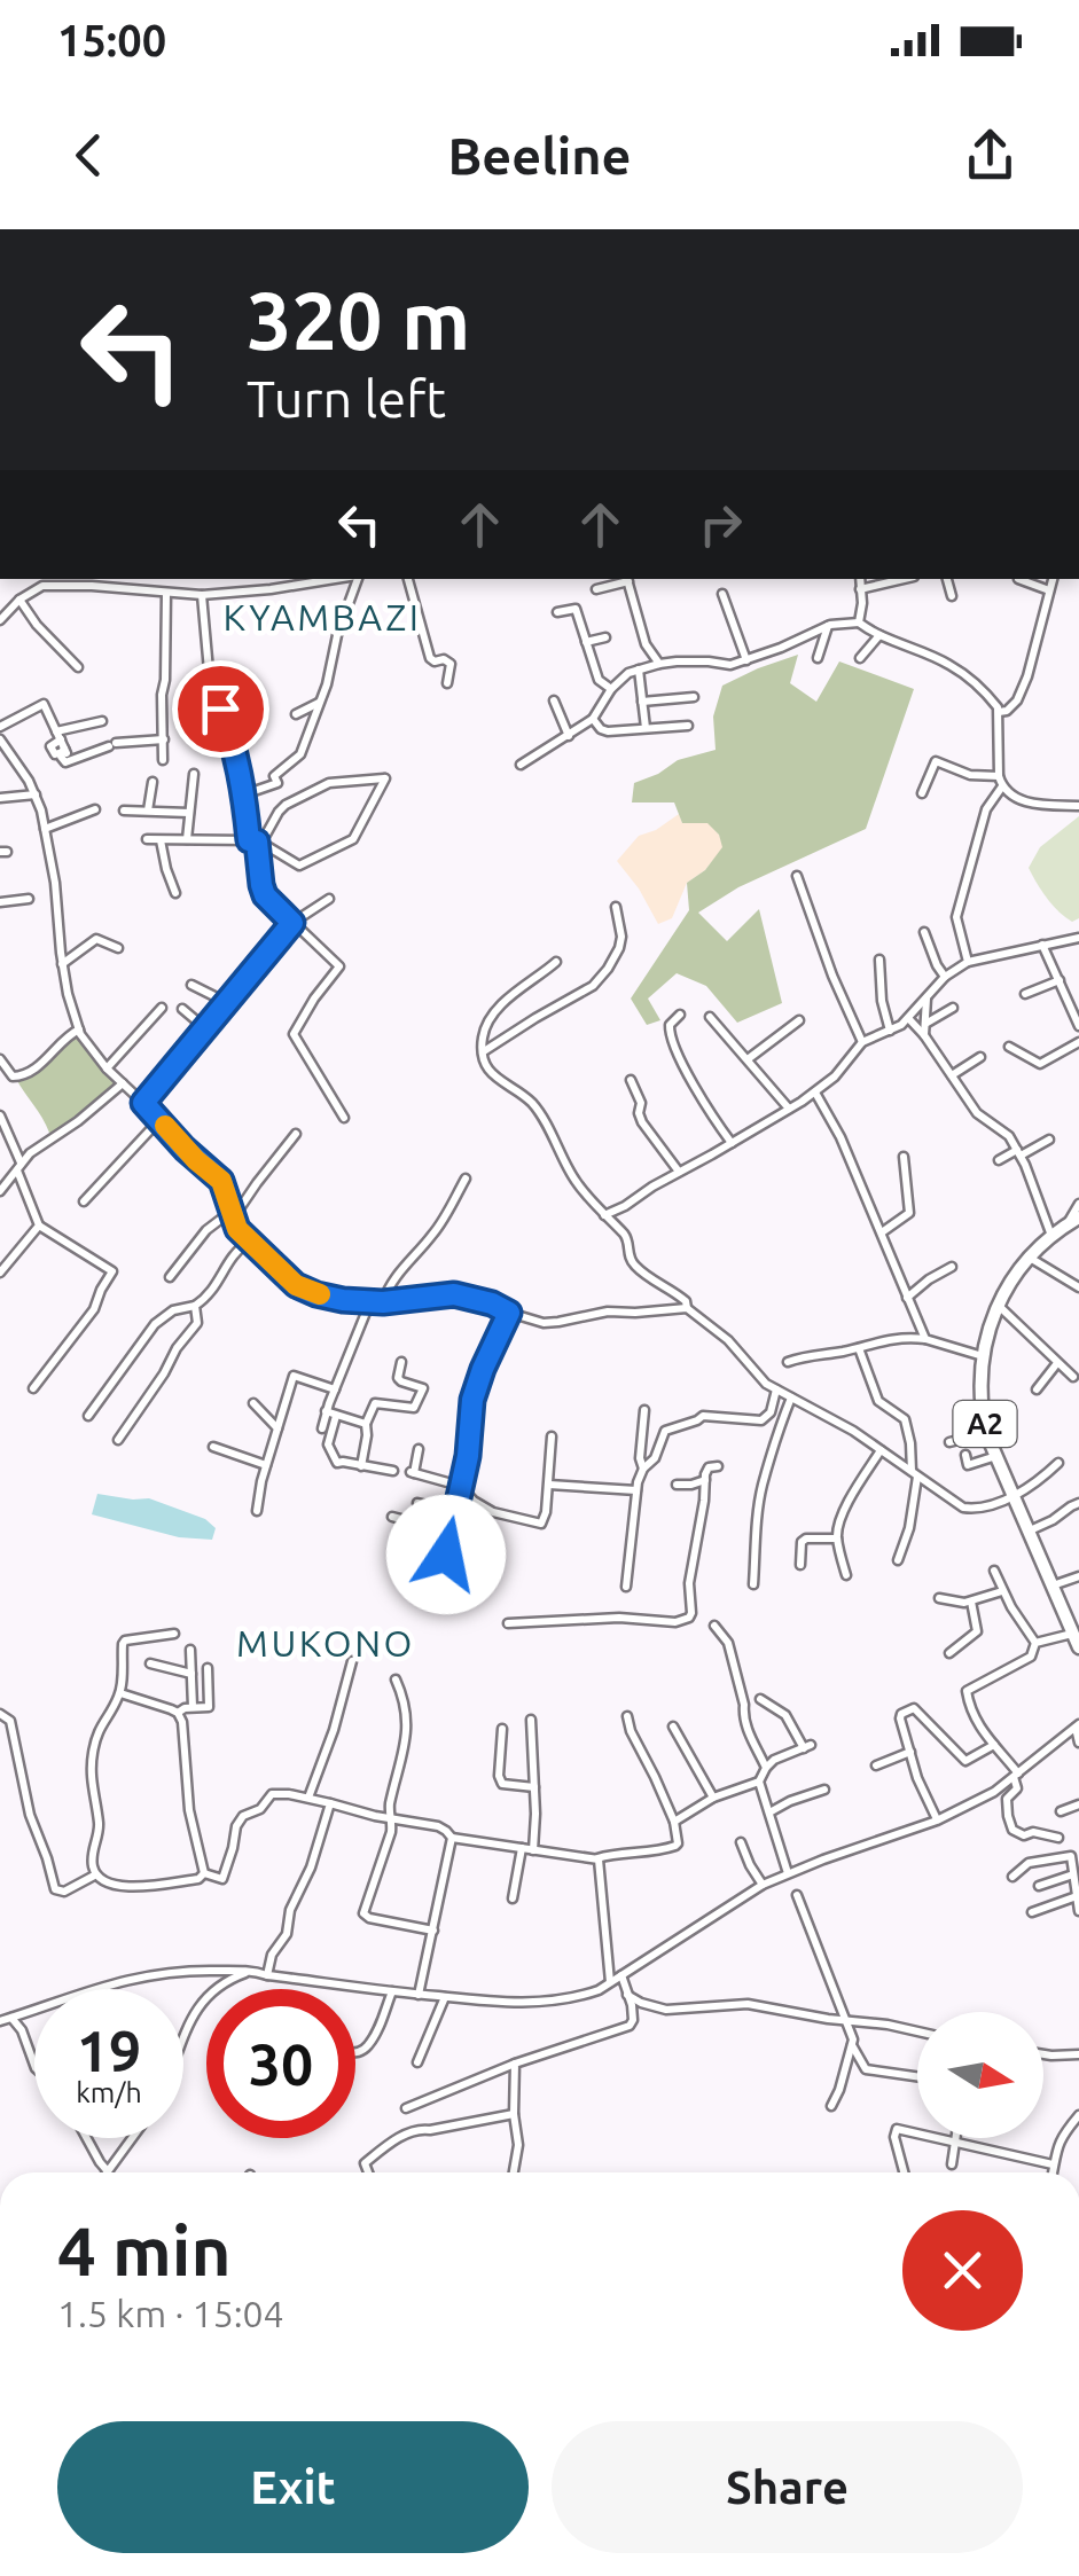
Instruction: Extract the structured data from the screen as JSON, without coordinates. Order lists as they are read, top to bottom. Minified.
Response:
{"streets":{"main road":["A2"]},"districts":["KYAMBAZI","MUKONO"],"north":"right","page":{"status":"15:00","header":"Beeline","turn":["320 m","Turn left"],"speed":"19 km/h","limit":"30","heading":["4 min","1.5 km · 15:04"],"buttons":["Exit","Share"]}}
